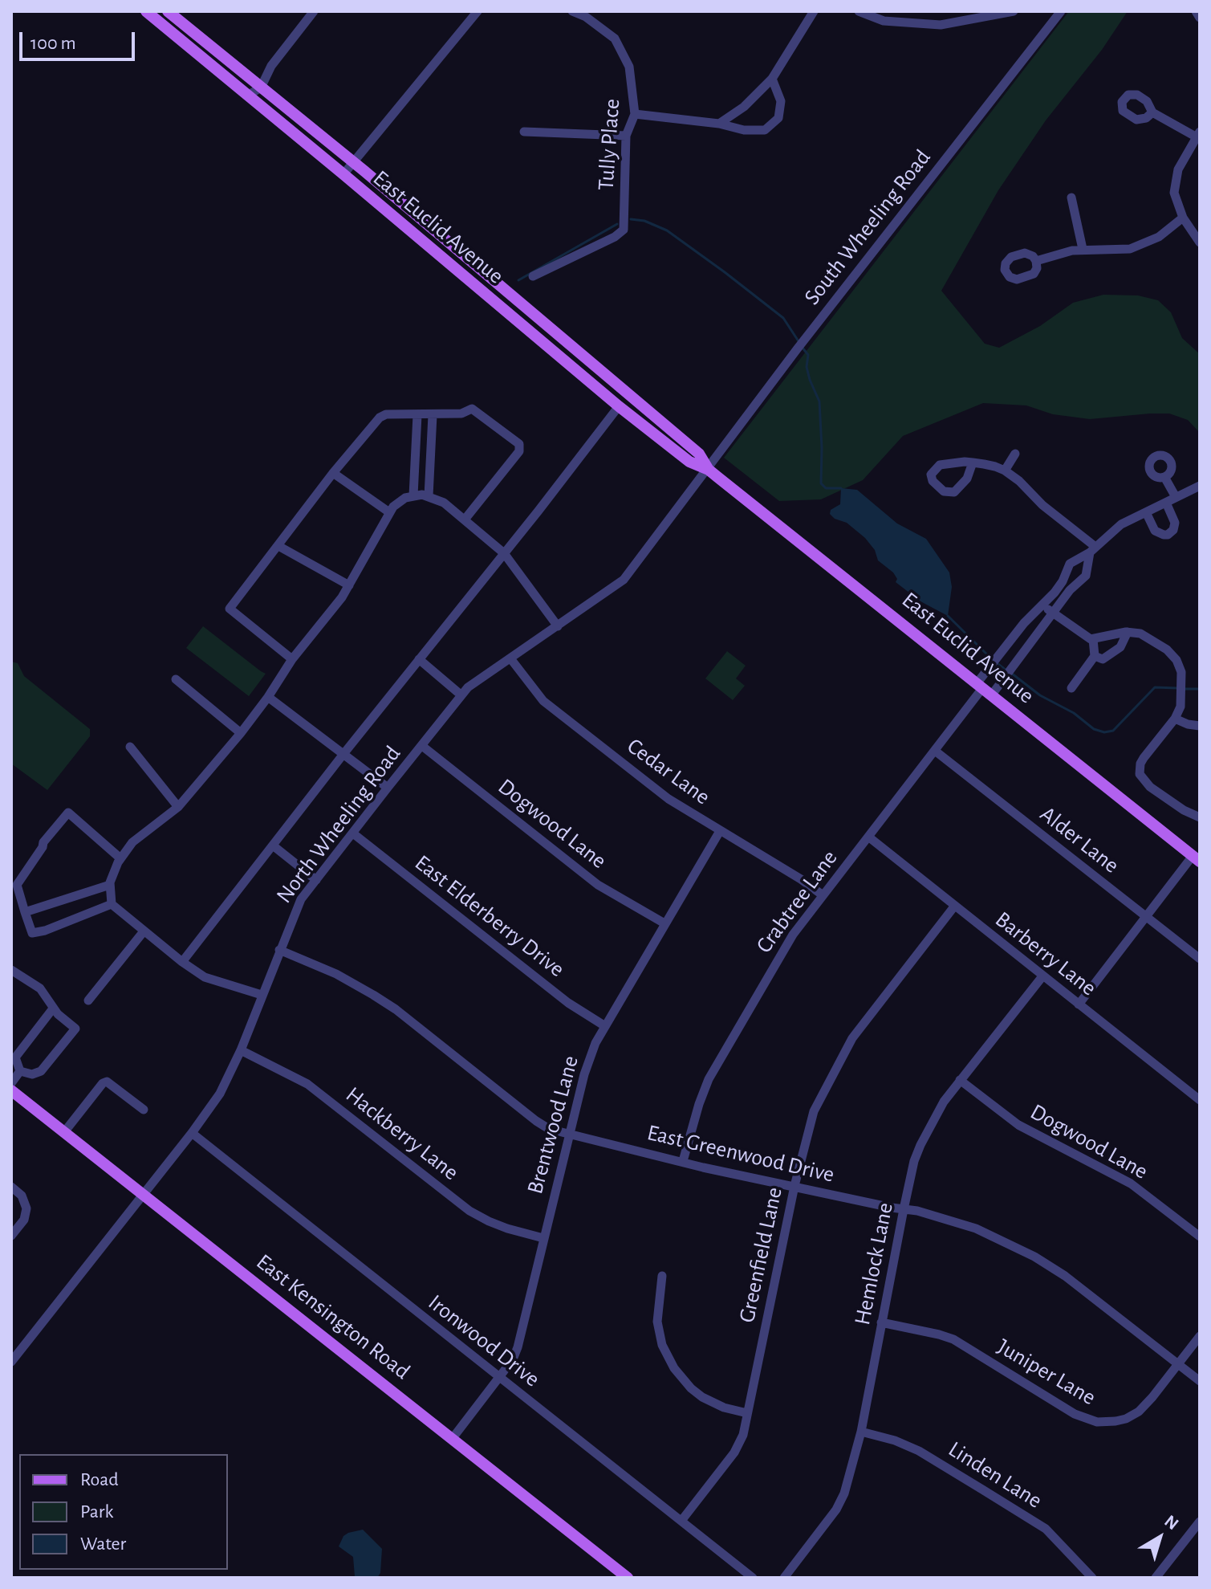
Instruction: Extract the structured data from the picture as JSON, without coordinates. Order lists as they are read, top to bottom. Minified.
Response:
{"streets":{"main road":["East Euclid Avenue","East Kensington Road"],"street":["Tully Place","South Wheeling Road","Cedar Lane","Dogwood Lane","North Wheeling Road","Alder Lane","Crabtree Lane","East Elderberry Drive","Barberry Lane","Brentwood Lane","Hackberry Lane","East Greenwood Drive","Greenfield Lane","Hemlock Lane","Ironwood Drive","Juniper Lane","Linden Lane"]},"crossings":[["East Euclid Avenue","South Wheeling Road"],["East Euclid Avenue","North Wheeling Road"],["East Euclid Avenue","Crabtree Lane"],["South Wheeling Road","North Wheeling Road"],["Cedar Lane","North Wheeling Road"],["Cedar Lane","Crabtree Lane"],["Cedar Lane","Brentwood Lane"],["Dogwood Lane","North Wheeling Road"],["Dogwood Lane","Brentwood Lane"],["Dogwood Lane","Hemlock Lane"],["North Wheeling Road","East Elderberry Drive"],["North Wheeling Road","Hackberry Lane"],["North Wheeling Road","East Greenwood Drive"],["North Wheeling Road","East Kensington Road"],["North Wheeling Road","Ironwood Drive"],["Alder Lane","Crabtree Lane"],["Crabtree Lane","Barberry Lane"],["Crabtree Lane","East Greenwood Drive"],["East Elderberry Drive","Brentwood Lane"],["Barberry Lane","Greenfield Lane"],["Barberry Lane","Hemlock Lane"],["Brentwood Lane","Hackberry Lane"],["Brentwood Lane","East Greenwood Drive"],["Brentwood Lane","East Kensington Road"],["Brentwood Lane","Ironwood Drive"],["East Greenwood Drive","Greenfield Lane"],["East Greenwood Drive","Hemlock Lane"],["East Greenwood Drive","Juniper Lane"],["Greenfield Lane","Ironwood Drive"],["Hemlock Lane","Juniper Lane"],["Hemlock Lane","Linden Lane"]],"legend":["Road","Park","Water"],"scale_bar":"100 m","north":"top right"}
